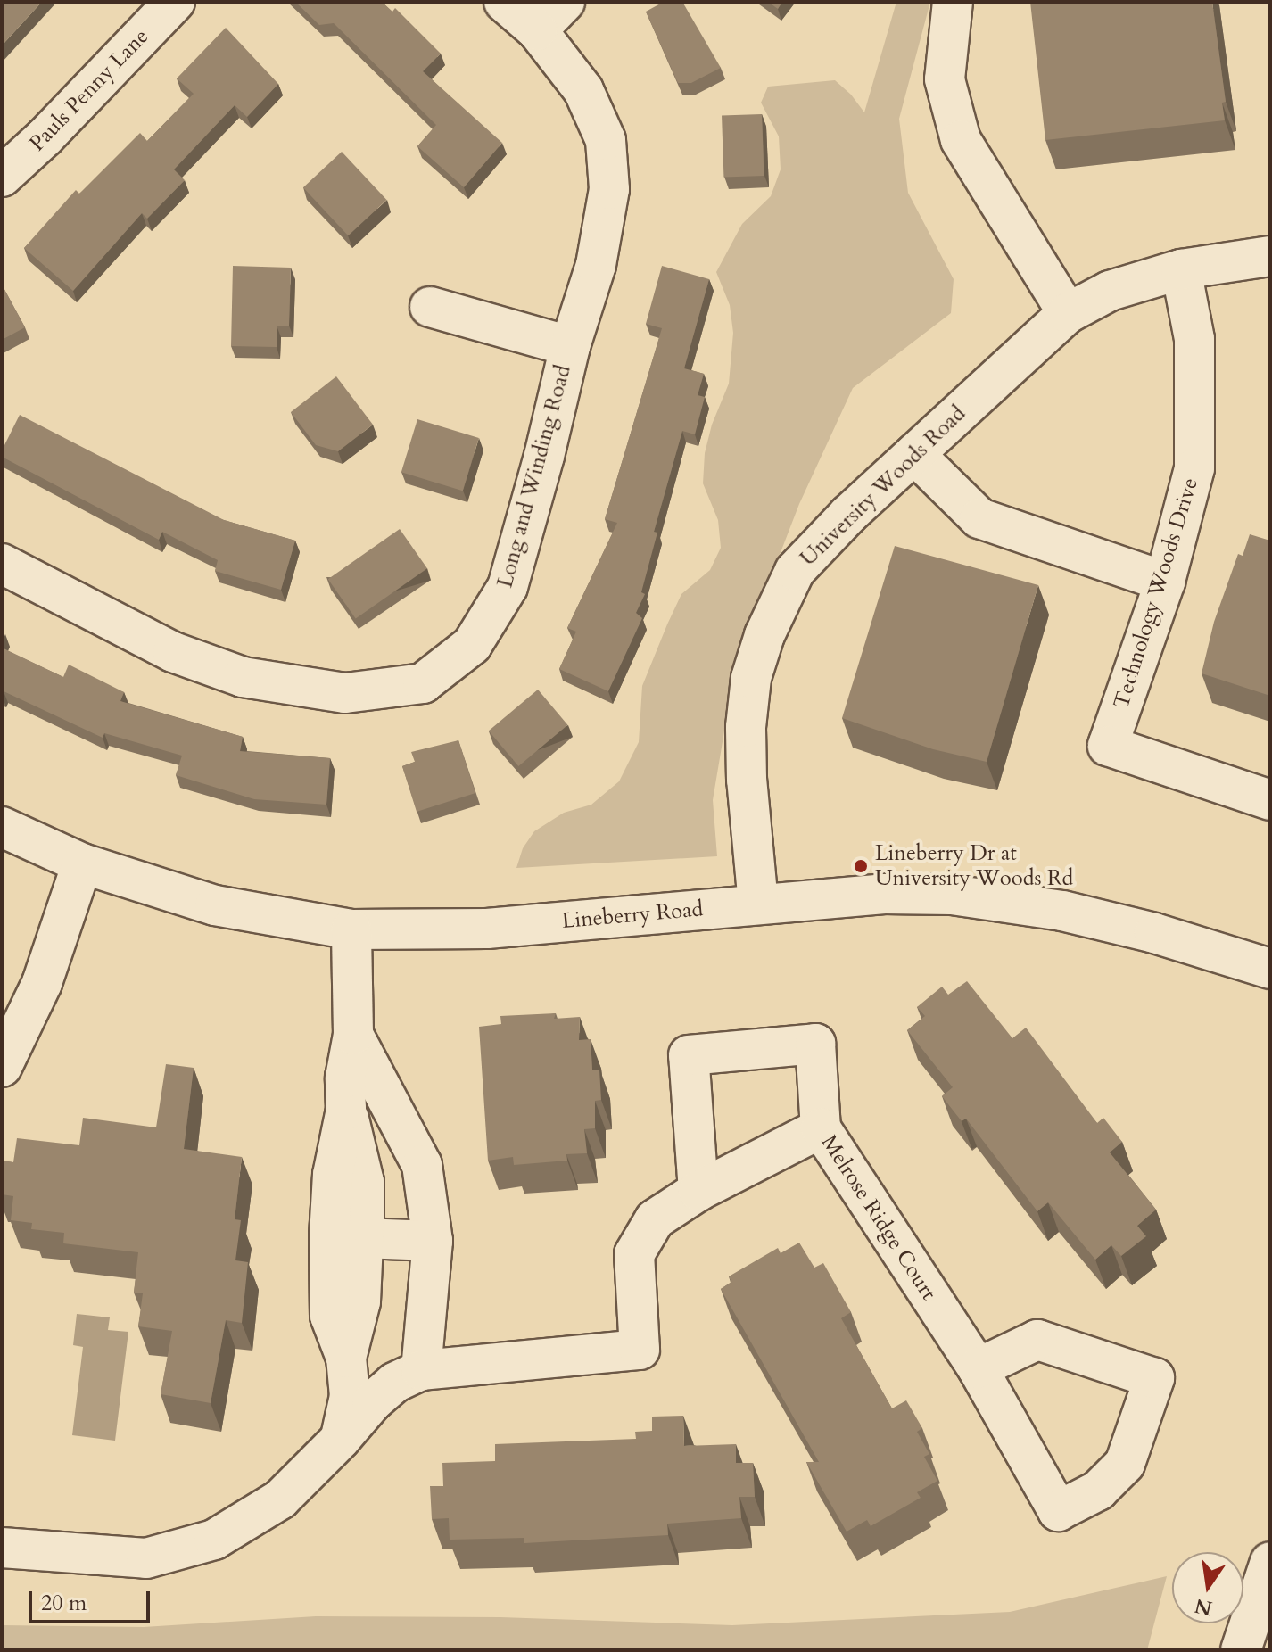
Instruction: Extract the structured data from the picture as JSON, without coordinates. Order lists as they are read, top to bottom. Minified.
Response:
{"streets":{"street":["Pauls Penny Lane","Long and Winding Road","University Woods Road","Technology Woods Drive","Lineberry Road","Melrose Ridge Court"]},"crossings":[["University Woods Road","Technology Woods Drive"],["University Woods Road","Lineberry Road"]],"places":["Lineberry Dr at University Woods Rd"],"scale_bar":"20 m","north":"bottom"}
